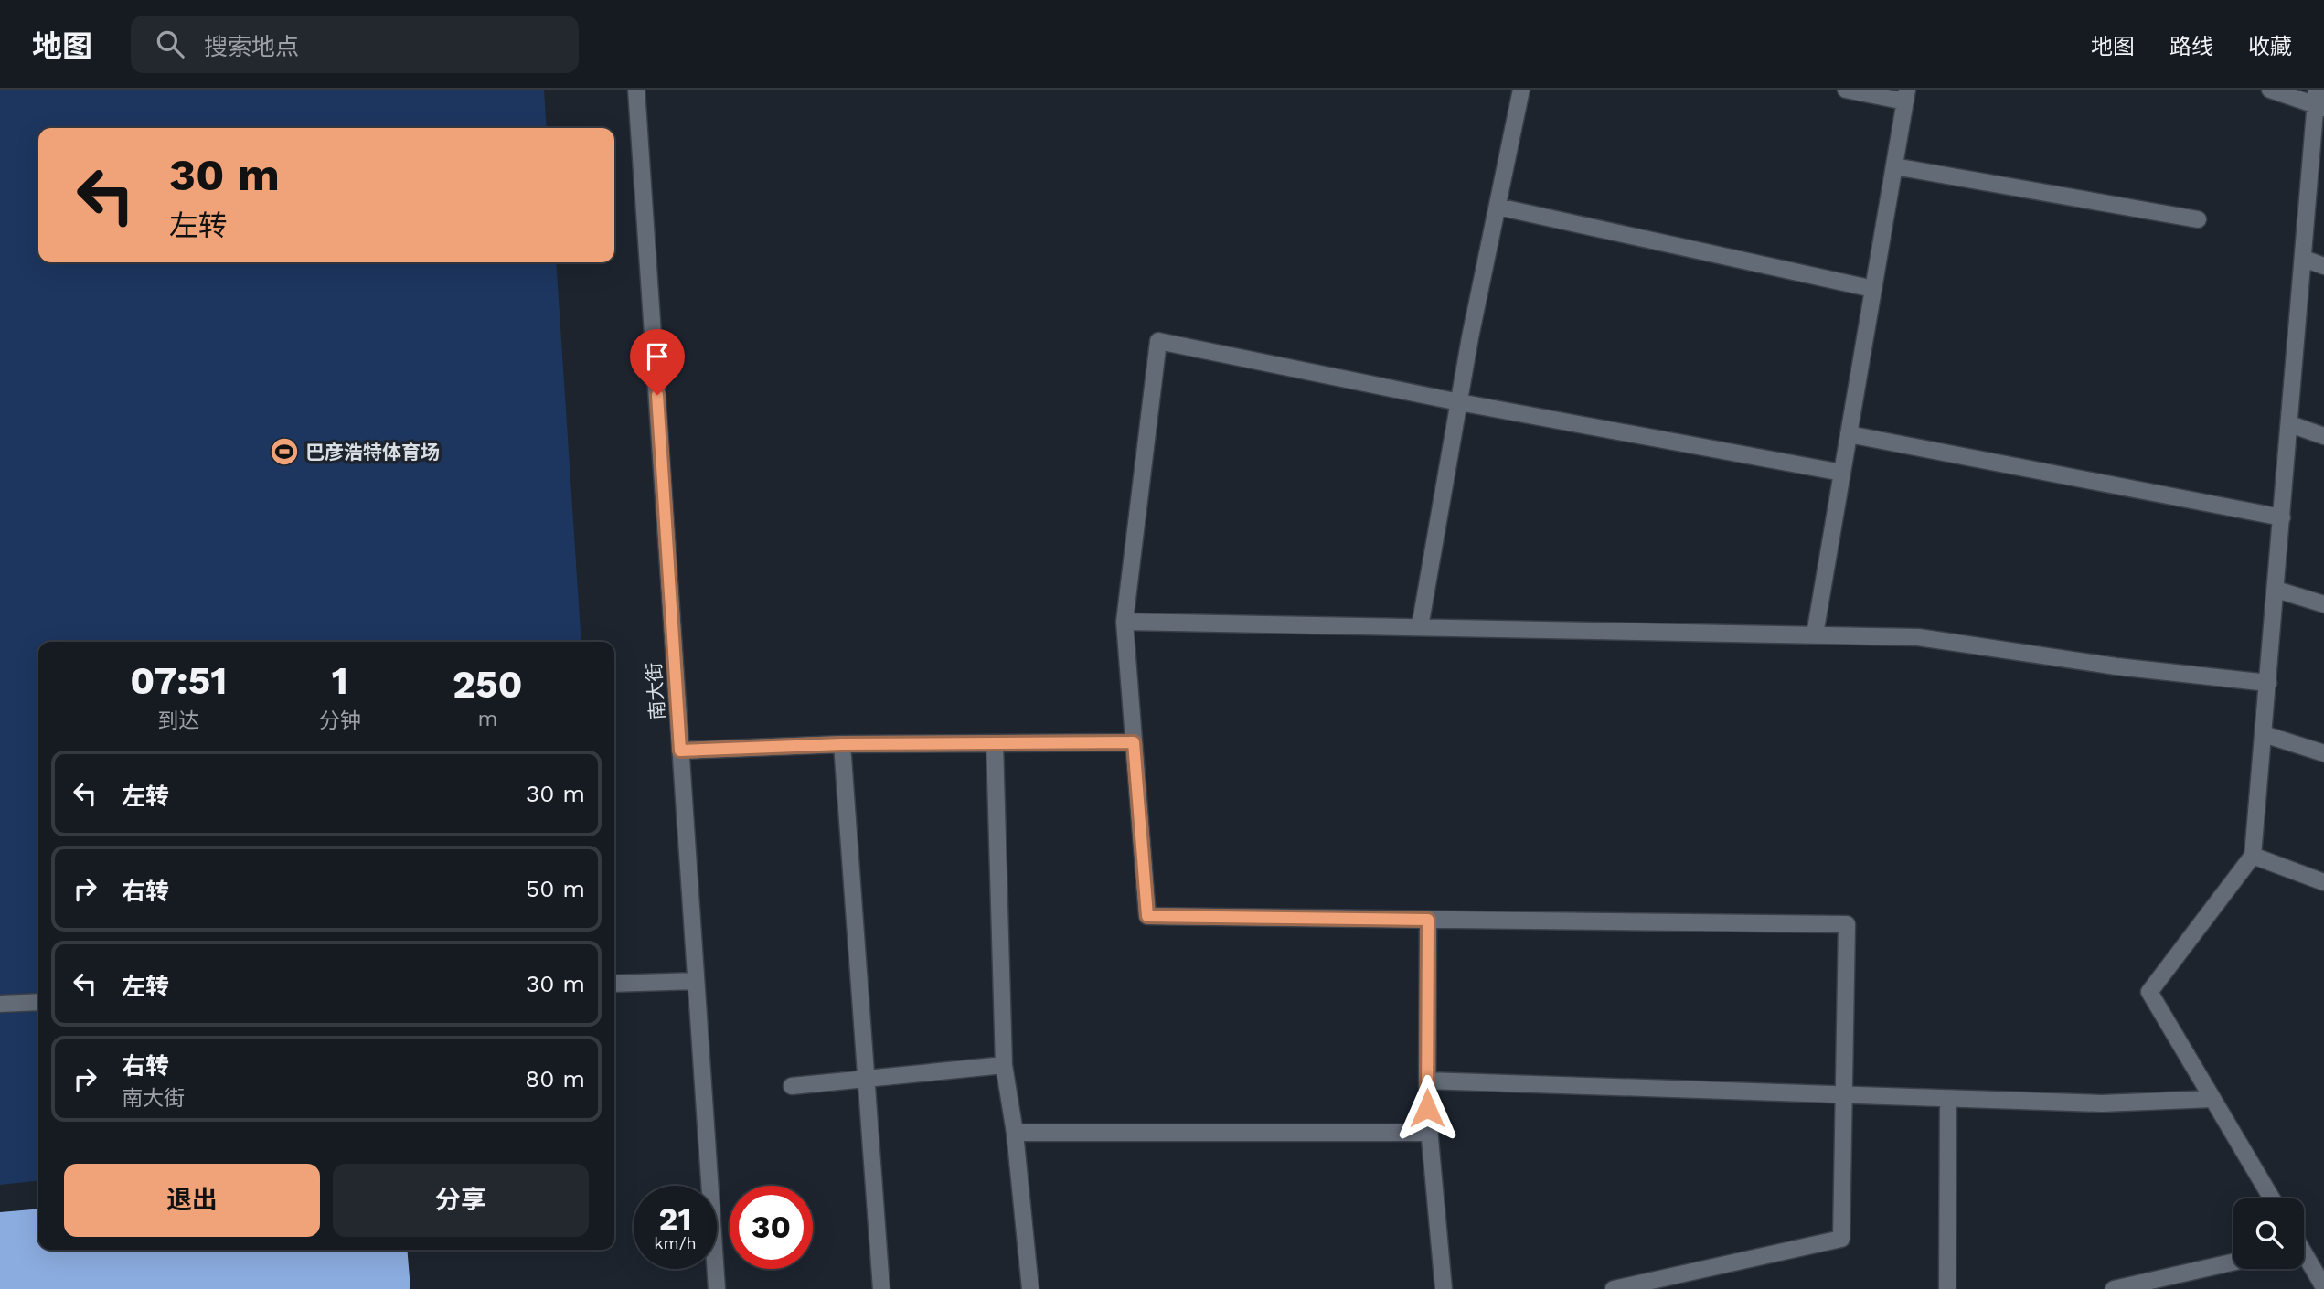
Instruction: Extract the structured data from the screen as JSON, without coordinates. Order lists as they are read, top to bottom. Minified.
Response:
{"streets":{"street":["南大街"]},"places":{"sports":["巴彦浩特体育场"]},"page":{"header":"地图","search":"搜索地点","nav":["地图","路线","收藏"],"turn":["30 m","左转"],"eta":["07:51","到达","1","分钟","250","m"],"list":[{"name":"左转","value":"30 m"},{"name":"右转","value":"50 m"},{"name":"左转","value":"30 m"},{"name":"右转","note":"南大街","value":"80 m"}],"buttons":["退出","分享"],"speed":"21 km/h","limit":"30"}}
